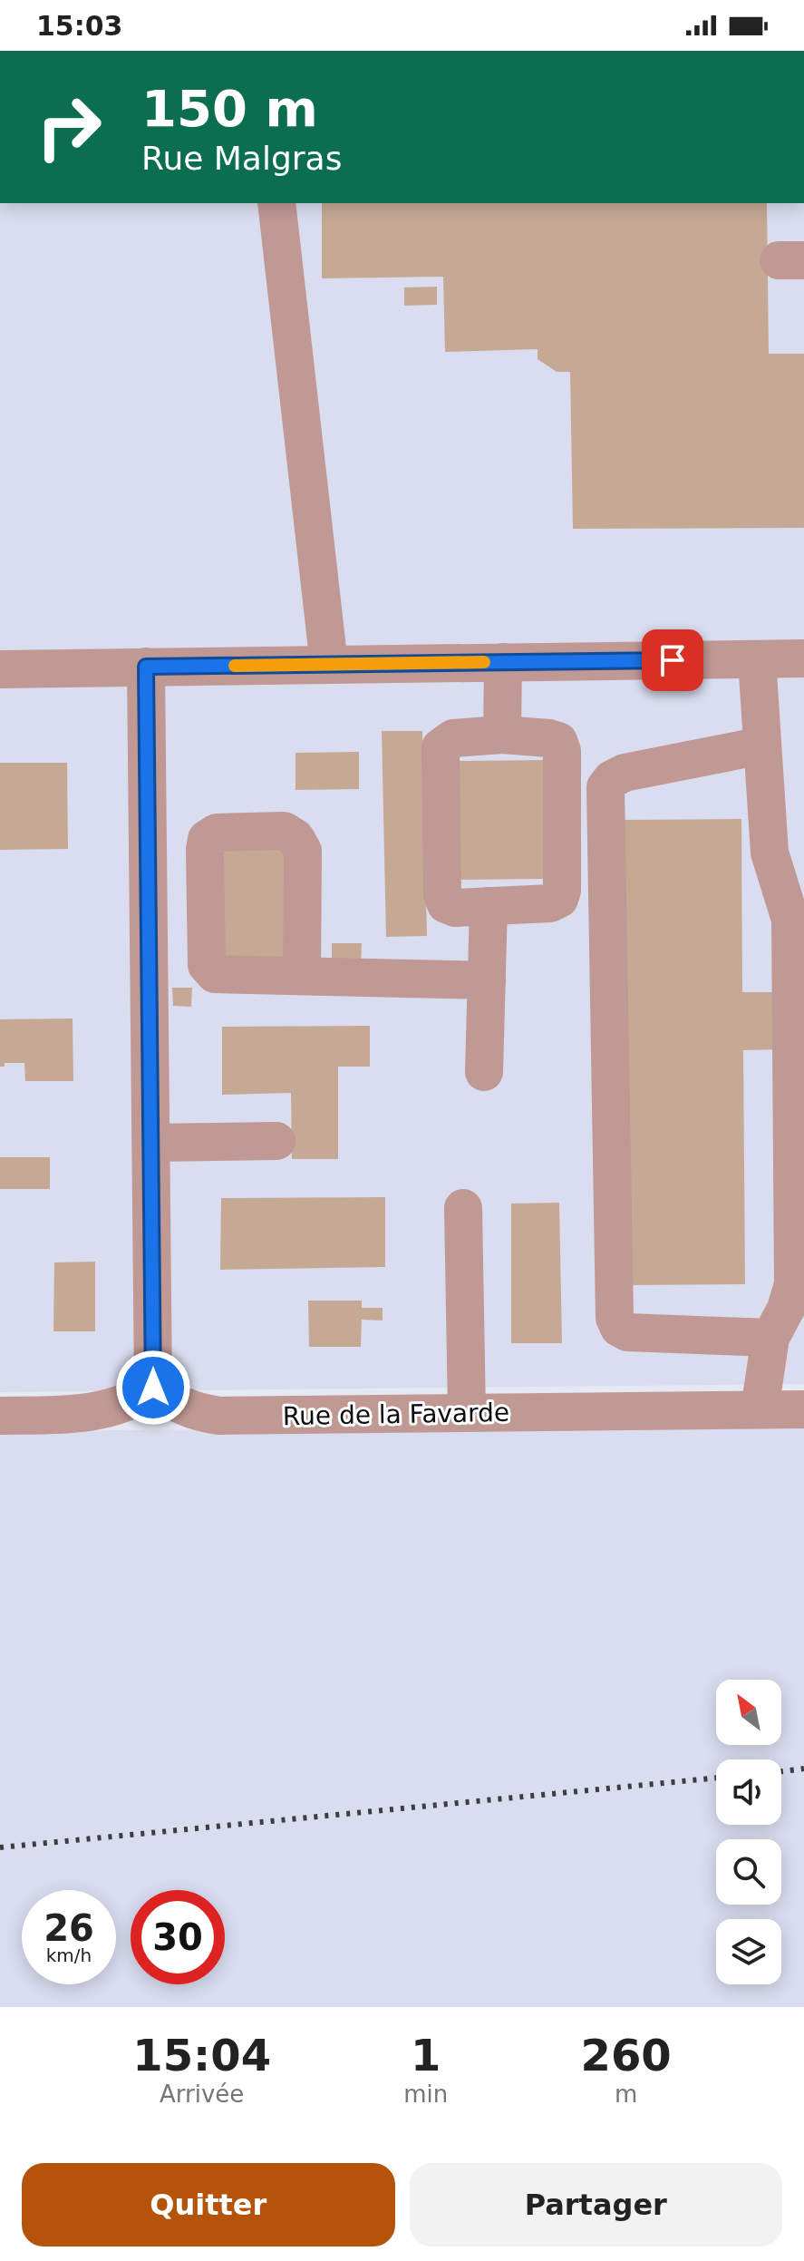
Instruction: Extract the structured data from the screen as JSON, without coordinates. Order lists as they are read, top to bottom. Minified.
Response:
{"streets":{"street":["Rue de la Favarde"]},"north":"top left","page":{"status":"15:03","turn":["150 m","Rue Malgras"],"speed":"26 km/h","limit":"30","eta":["15:04","Arrivée","1","min","260","m"],"buttons":["Quitter","Partager"]}}
